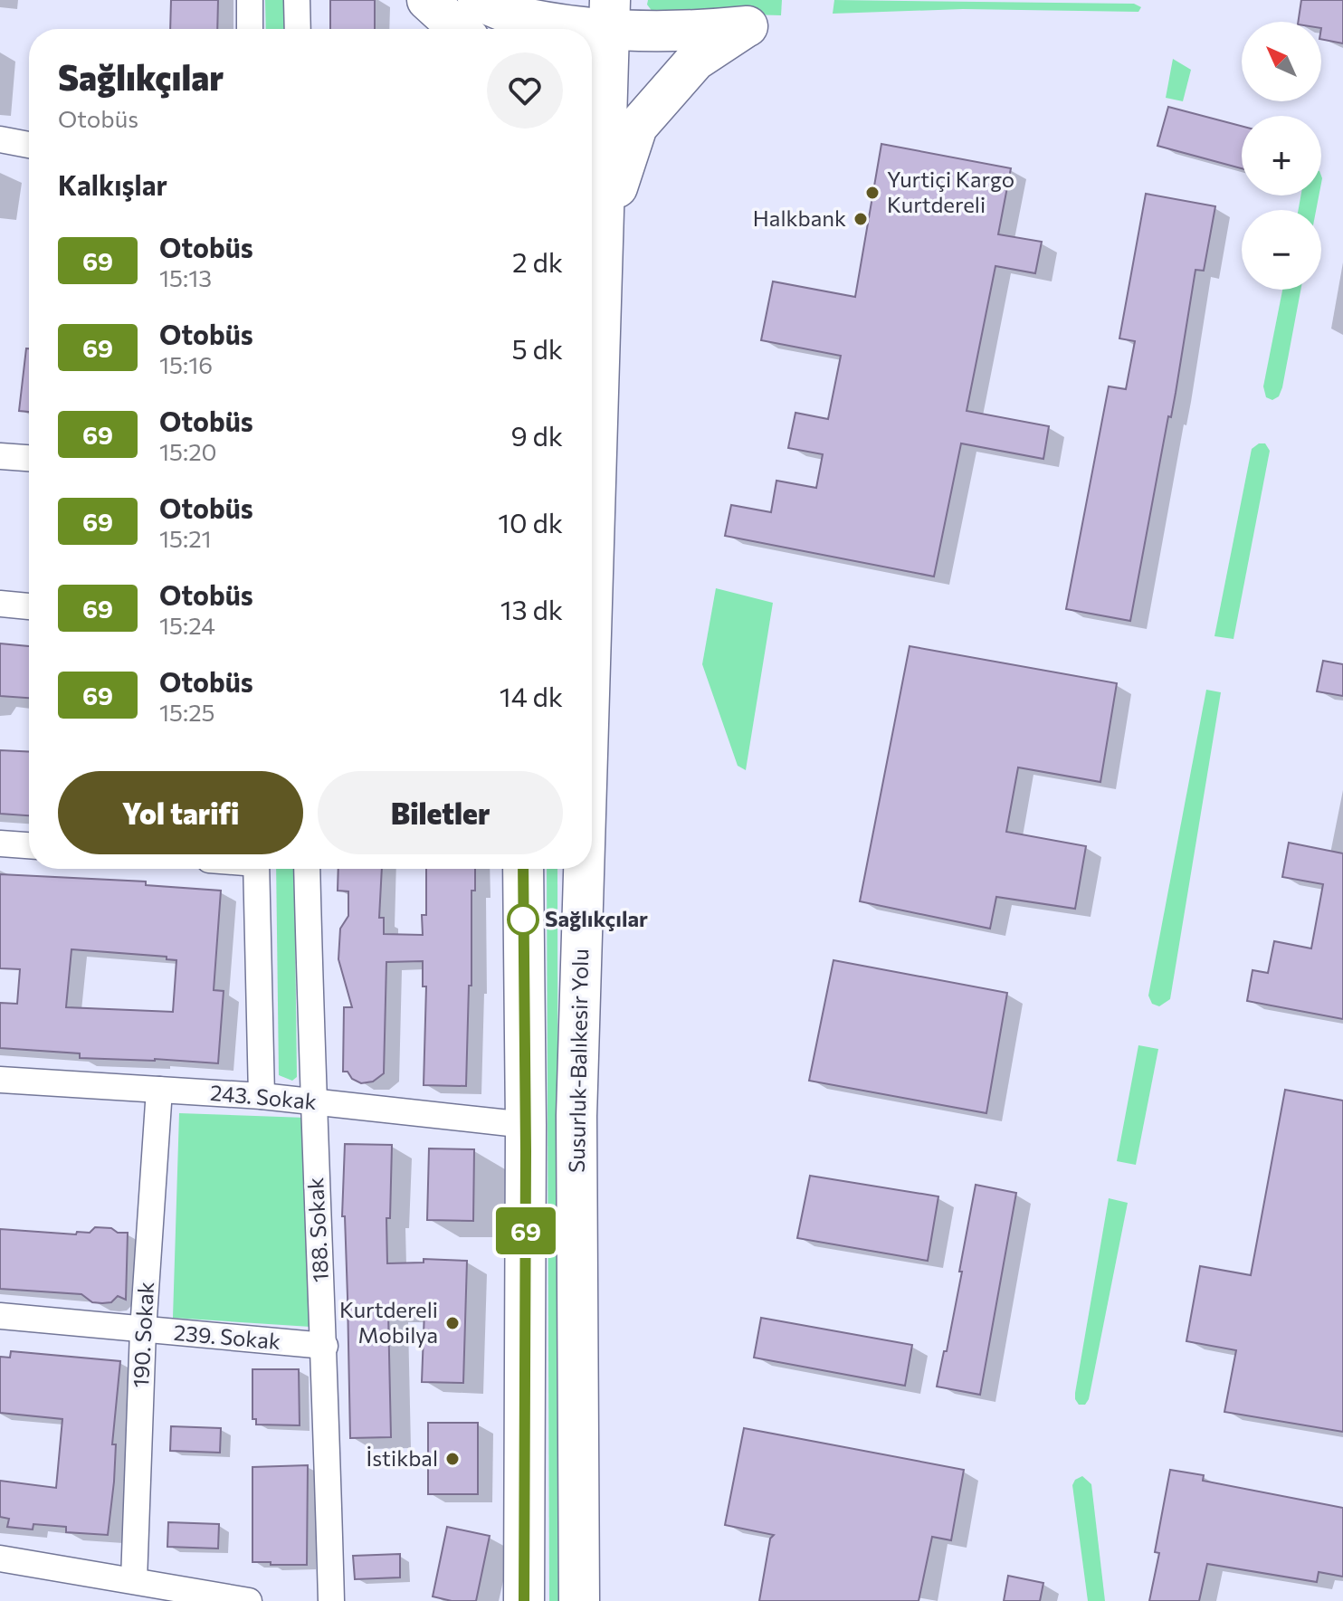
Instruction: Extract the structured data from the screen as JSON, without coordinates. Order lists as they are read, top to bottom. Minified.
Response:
{"streets":{"highway":["Susurluk-Balıkesir Yolu"],"street":["243. Sokak","188. Sokak","190. Sokak","239. Sokak"]},"crossings":[["243. Sokak","188. Sokak"],["243. Sokak","190. Sokak"],["188. Sokak","239. Sokak"],["190. Sokak","239. Sokak"]],"places":["Yurtiçi Kargo Kurtdereli","Halkbank","Sağlıkçılar","Kurtdereli Mobilya","İstikbal"],"lines":["bus line 69"],"north":"top left","page":{"on_map":"69","map_buttons":["+","−"],"heading":[["Sağlıkçılar","Otobüs"],"Kalkışlar"],"list":[{"mark":"69","name":"Otobüs","note":"15:13","value":"2 dk"},{"mark":"69","name":"Otobüs","note":"15:16","value":"5 dk"},{"mark":"69","name":"Otobüs","note":"15:20","value":"9 dk"},{"mark":"69","name":"Otobüs","note":"15:21","value":"10 dk"},{"mark":"69","name":"Otobüs","note":"15:24","value":"13 dk"},{"mark":"69","name":"Otobüs","note":"15:25","value":"14 dk"}],"buttons":["Yol tarifi","Biletler"]}}
